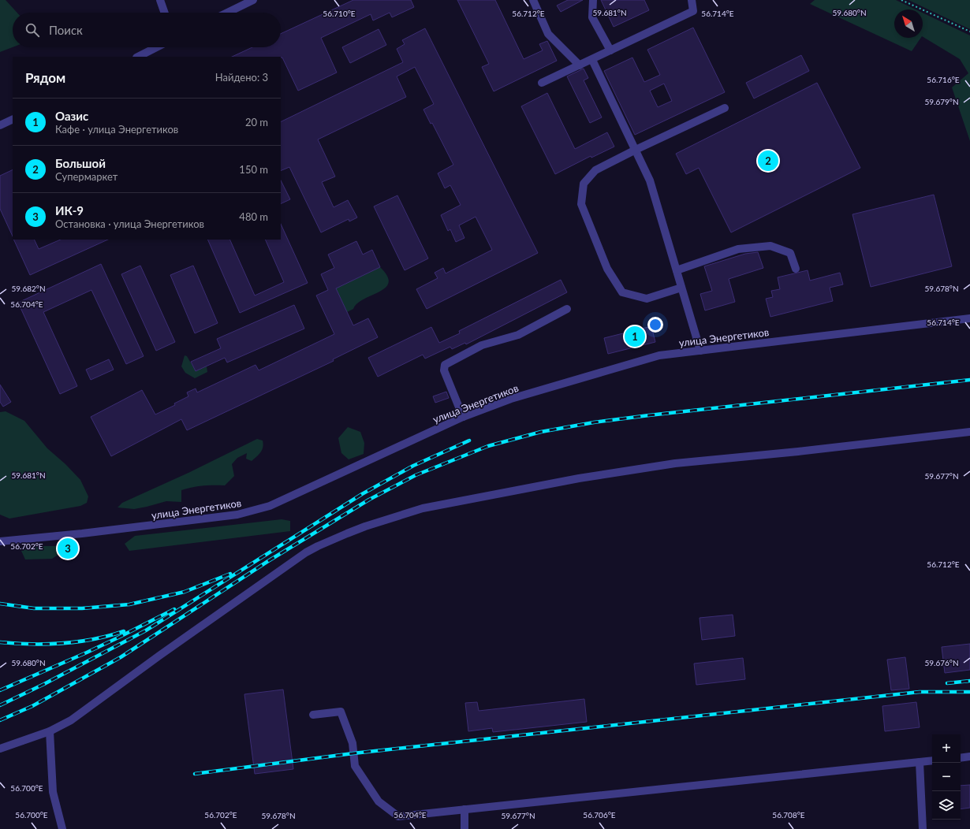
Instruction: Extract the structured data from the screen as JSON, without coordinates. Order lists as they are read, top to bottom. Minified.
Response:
{"streets":{"street":["улица Энергетиков"]},"north":"top left","page":{"search":"Поиск","heading":["Рядом","Найдено: 3"],"list":[{"mark":"1","name":"Оазис","note":"Кафе · улица Энергетиков","value":"20 m"},{"mark":"2","name":"Большой","note":"Супермаркет","value":"150 m"},{"mark":"3","name":"ИК-9","note":"Остановка · улица Энергетиков","value":"480 m"}],"pins":["2","1","3"],"map_buttons":["+","−"]},"coordinates":["59.681°N","59.680°N","56.712°E","56.710°E","56.714°E","56.716°E","59.679°N","59.682°N","59.678°N","56.704°E","59.677°N","56.702°E","59.676°N","56.700°E","56.706°E","56.708°E"]}
